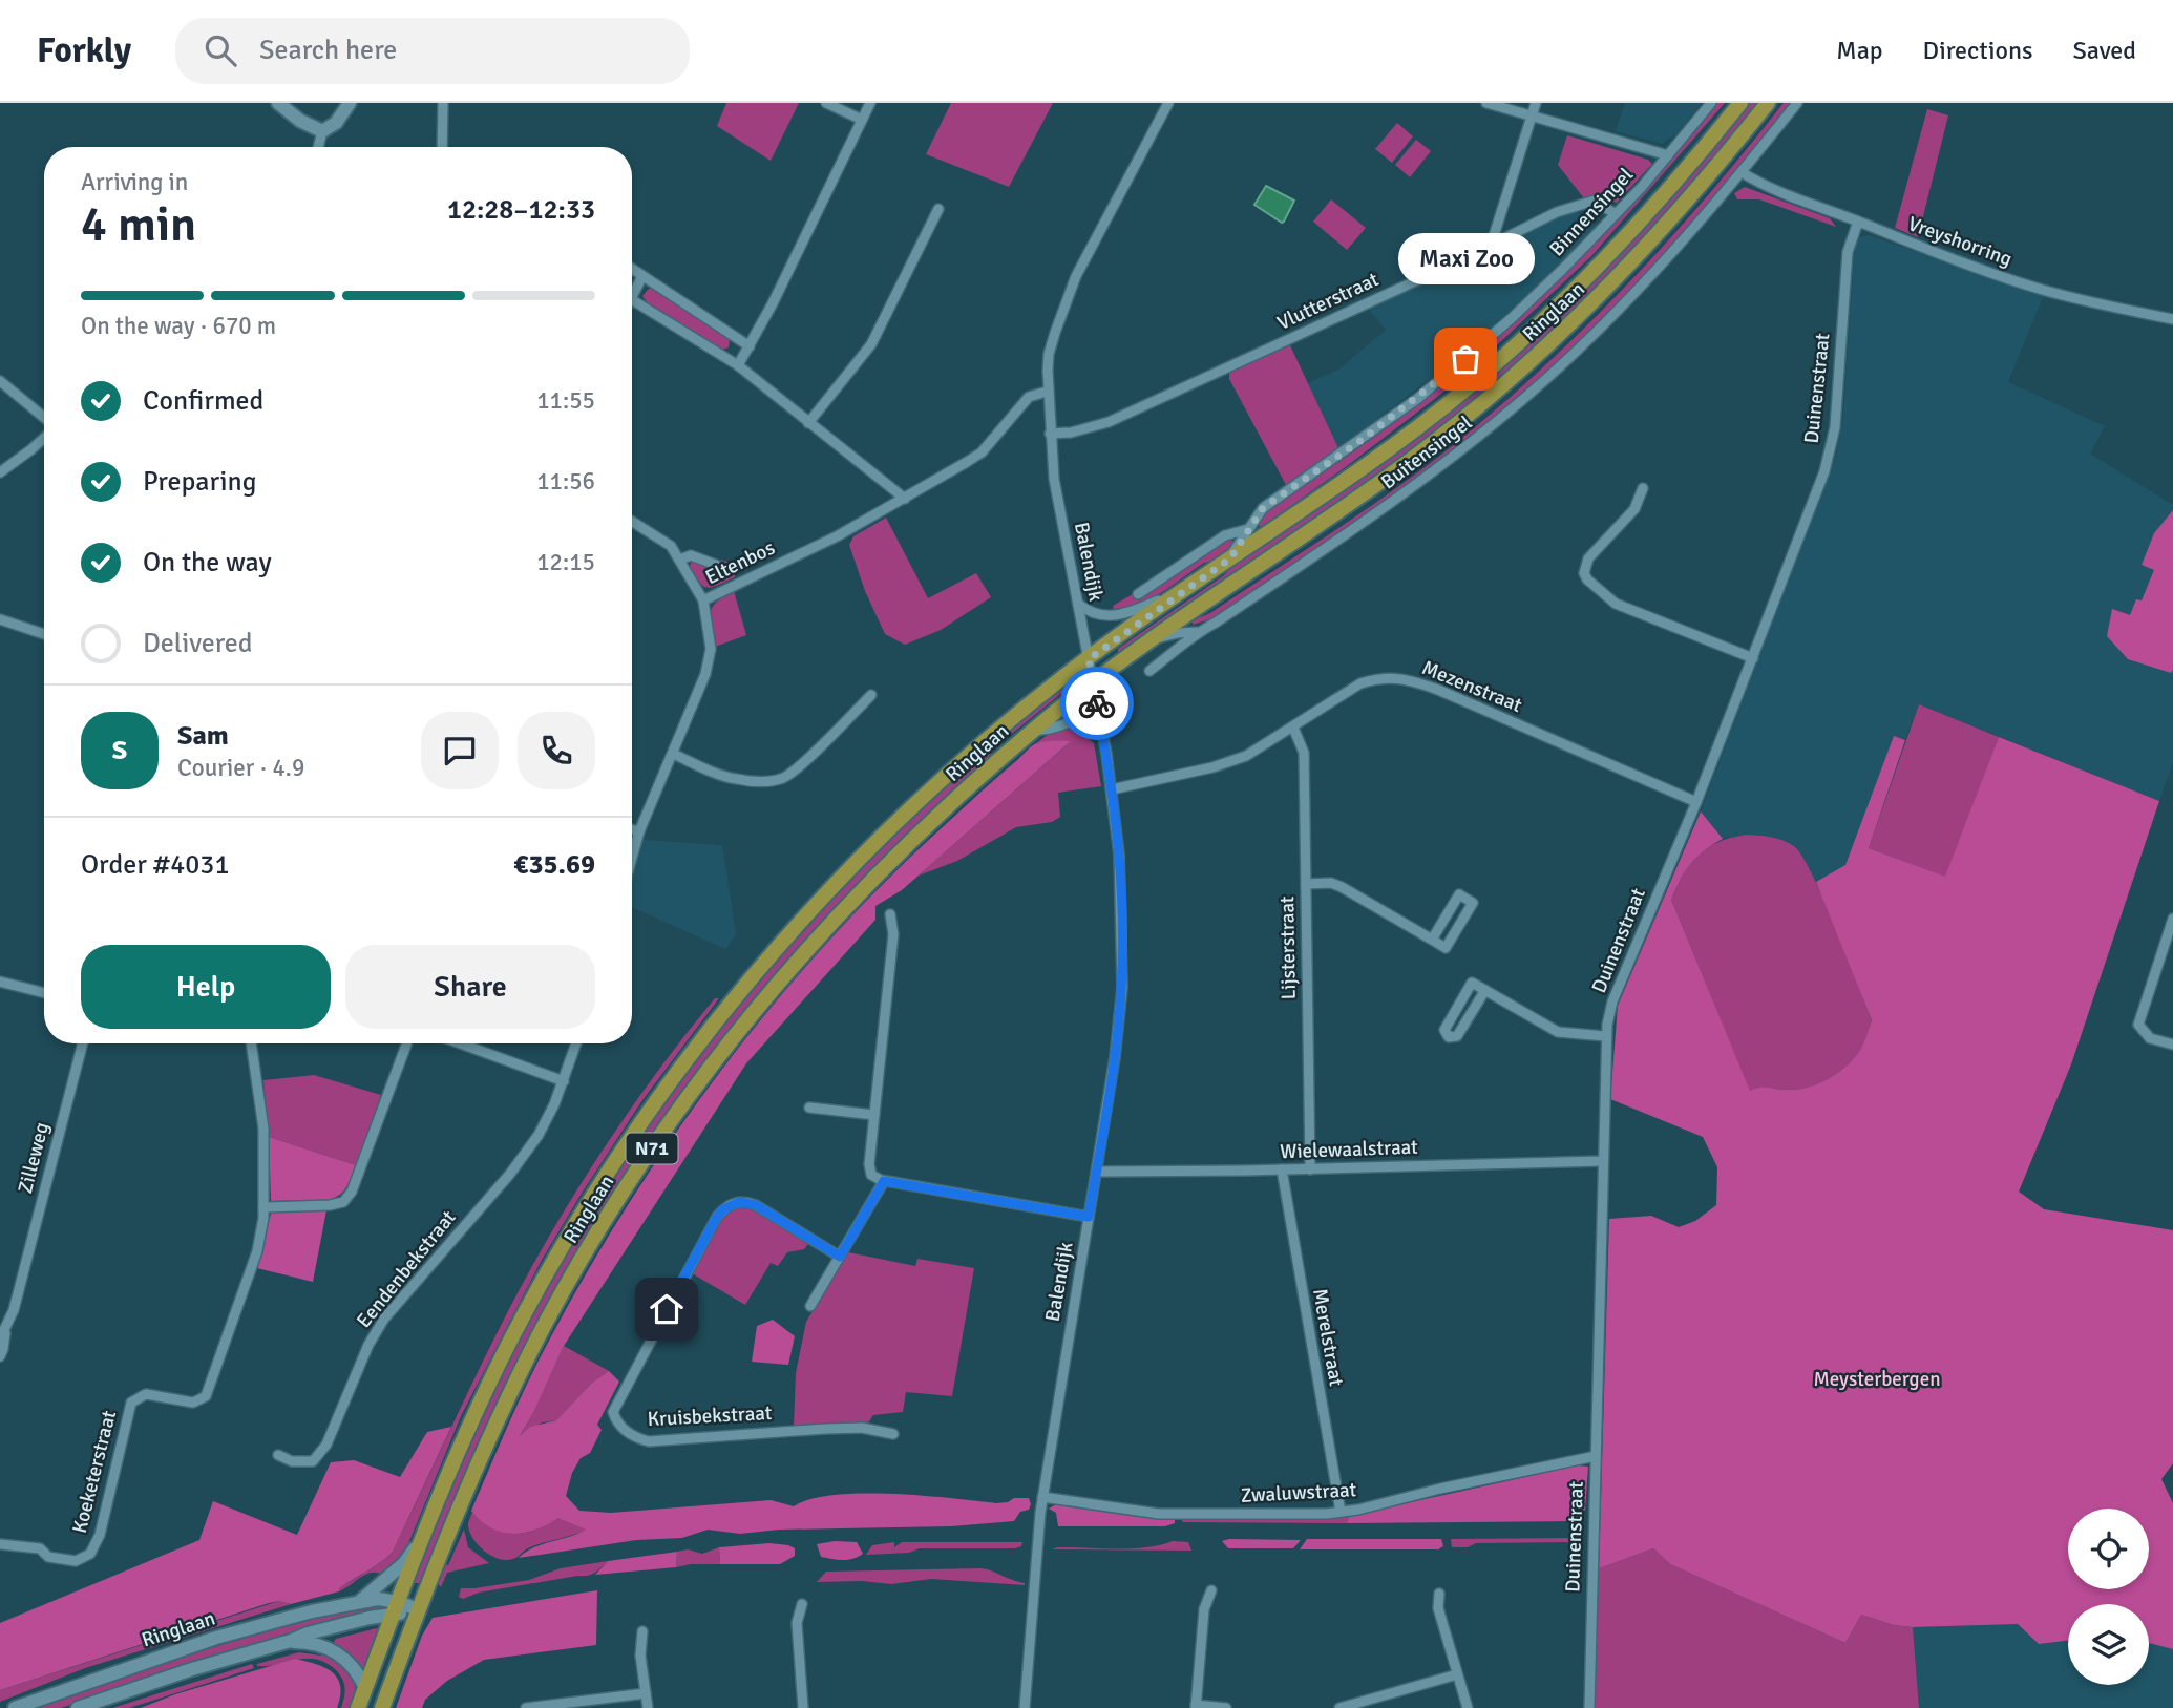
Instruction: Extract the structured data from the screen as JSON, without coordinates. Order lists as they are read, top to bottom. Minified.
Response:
{"streets":{"highway":["Ringlaan","N71"],"street":["Binnensingel","Vreyshorring","Vlutterstraat","Duinenstraat","Buitensingel","Balendijk","Eltenbos","Mezenstraat","Lijsterstraat","Wielewaalstraat","Zilleweg","Eendenbekstraat","Merelstraat","Kruisbekstraat","Koeketerstraat","Zwaluwstraat"]},"crossings":[["Binnensingel","Vlutterstraat"],["Binnensingel","Ringlaan"],["Vreyshorring","Duinenstraat"],["Vreyshorring","Buitensingel"],["Vlutterstraat","Balendijk"],["Ringlaan","Buitensingel"],["Ringlaan","Balendijk"],["Ringlaan","N71"],["Duinenstraat","Mezenstraat"],["Duinenstraat","Wielewaalstraat"],["Duinenstraat","Zwaluwstraat"],["Balendijk","Eltenbos"],["Balendijk","Mezenstraat"],["Balendijk","Wielewaalstraat"],["Balendijk","Zwaluwstraat"],["Mezenstraat","Lijsterstraat"],["Lijsterstraat","Wielewaalstraat"],["Wielewaalstraat","Merelstraat"],["Merelstraat","Zwaluwstraat"]],"parks":["Meysterbergen"],"places":["Maxi Zoo"],"page":{"header":"Forkly","search":"Search here","nav":["Map","Directions","Saved"],"heading":["4 min","Arriving in","12:28–12:33"],"panel":["Sam","Courier · 4.9","Order #4031","€35.69"],"bubble":"Maxi Zoo","bar":"On the way · 670 m","list":[["Confirmed","11:55"],["Preparing","11:56"],["On the way","12:15"],"Delivered"],"round":"S","buttons":["Help","Share"]}}
